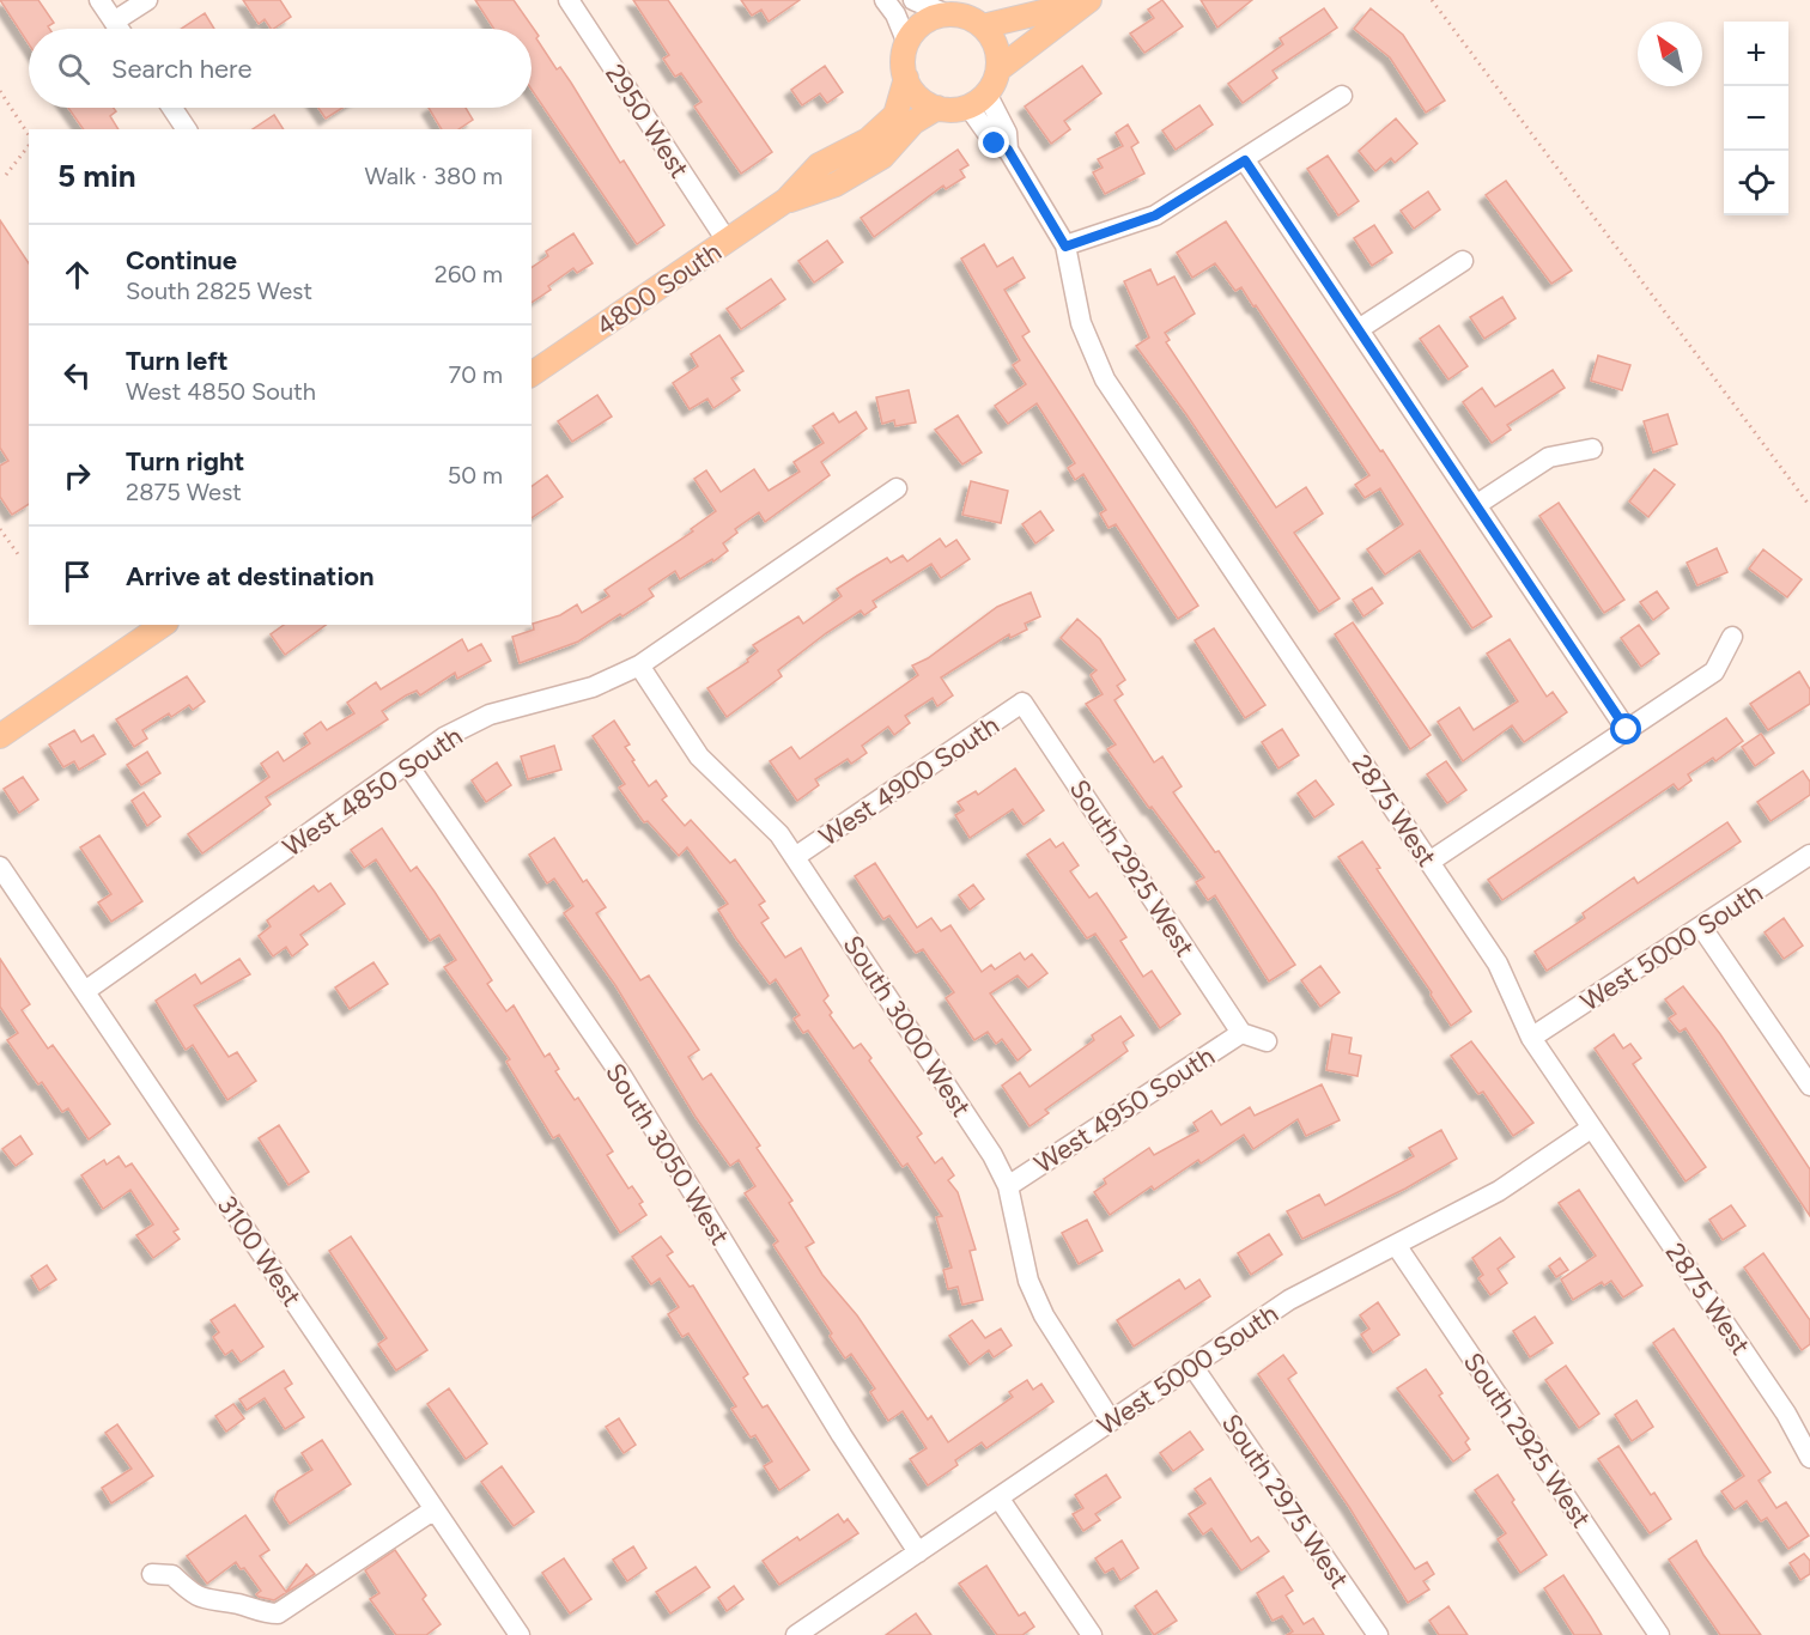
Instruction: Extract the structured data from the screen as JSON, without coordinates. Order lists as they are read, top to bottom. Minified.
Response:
{"streets":{"main road":["4800 South"],"street":["2950 West","West 4900 South","West 4850 South","2875 West","South 2925 West","West 5000 South","South 3000 West","West 4950 South","South 3050 West","3100 West","South 2975 West"]},"crossings":[["2950 West","4800 South"],["4800 South","2875 West"],["West 4900 South","South 2925 West"],["West 4900 South","South 3000 West"],["West 4850 South","South 3000 West"],["West 4850 South","South 3050 West"],["West 4850 South","3100 West"],["2875 West","West 5000 South"],["South 2925 West","West 5000 South"],["South 2925 West","West 4950 South"],["West 5000 South","South 3000 West"],["West 5000 South","South 3050 West"],["West 5000 South","South 2975 West"],["South 3000 West","West 4950 South"]],"north":"top left","page":{"map_buttons":["+","−"],"search":"Search here","heading":["5 min","Walk · 380 m"],"list":[["Continue","South 2825 West","260 m"],["Turn left","West 4850 South","70 m"],["Turn right","2875 West","50 m"],"Arrive at destination"]}}
